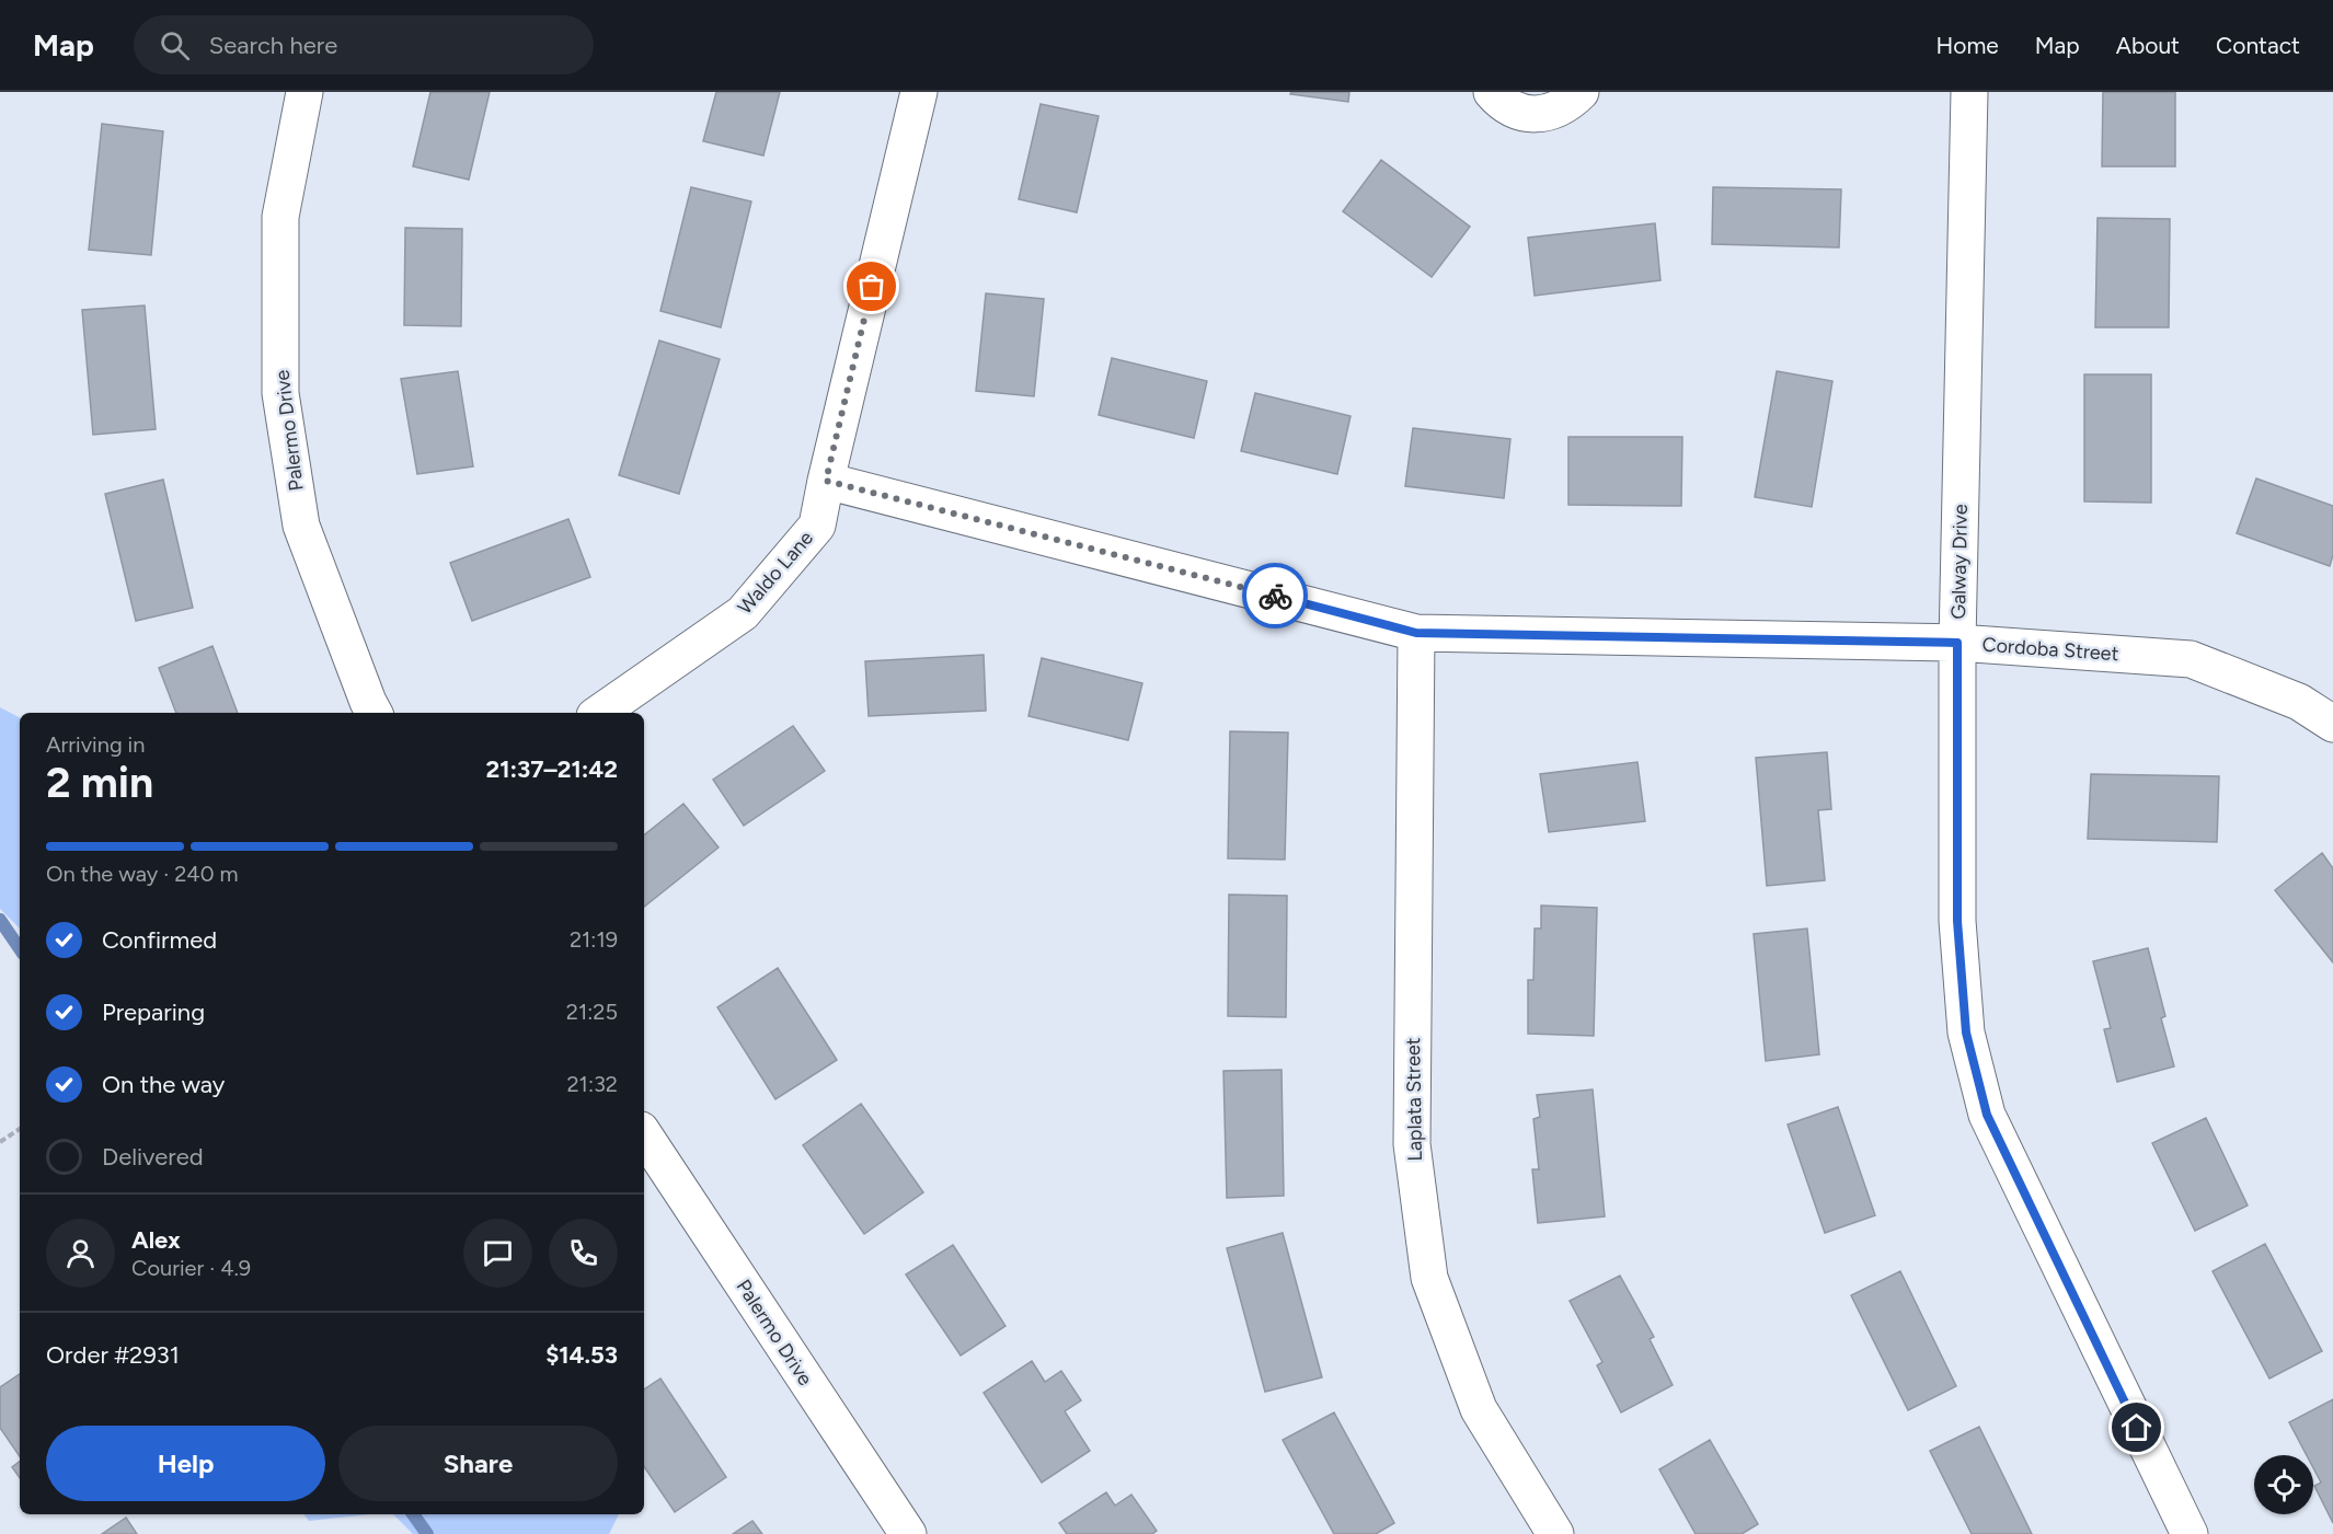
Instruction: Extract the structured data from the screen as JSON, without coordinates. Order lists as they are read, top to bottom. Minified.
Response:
{"streets":{"street":["Palermo Drive","Galway Drive","Waldo Lane","Cordoba Street","Laplata Street"]},"crossings":[["Galway Drive","Cordoba Street"],["Waldo Lane","Cordoba Street"],["Cordoba Street","Laplata Street"]],"page":{"header":"Map","search":"Search here","nav":["Home","Map","About","Contact"],"heading":["2 min","Arriving in","21:37–21:42"],"panel":["Alex","Courier · 4.9","Order #2931","$14.53"],"bar":"On the way · 240 m","list":[["Confirmed","21:19"],["Preparing","21:25"],["On the way","21:32"],"Delivered"],"buttons":["Help","Share"]}}
